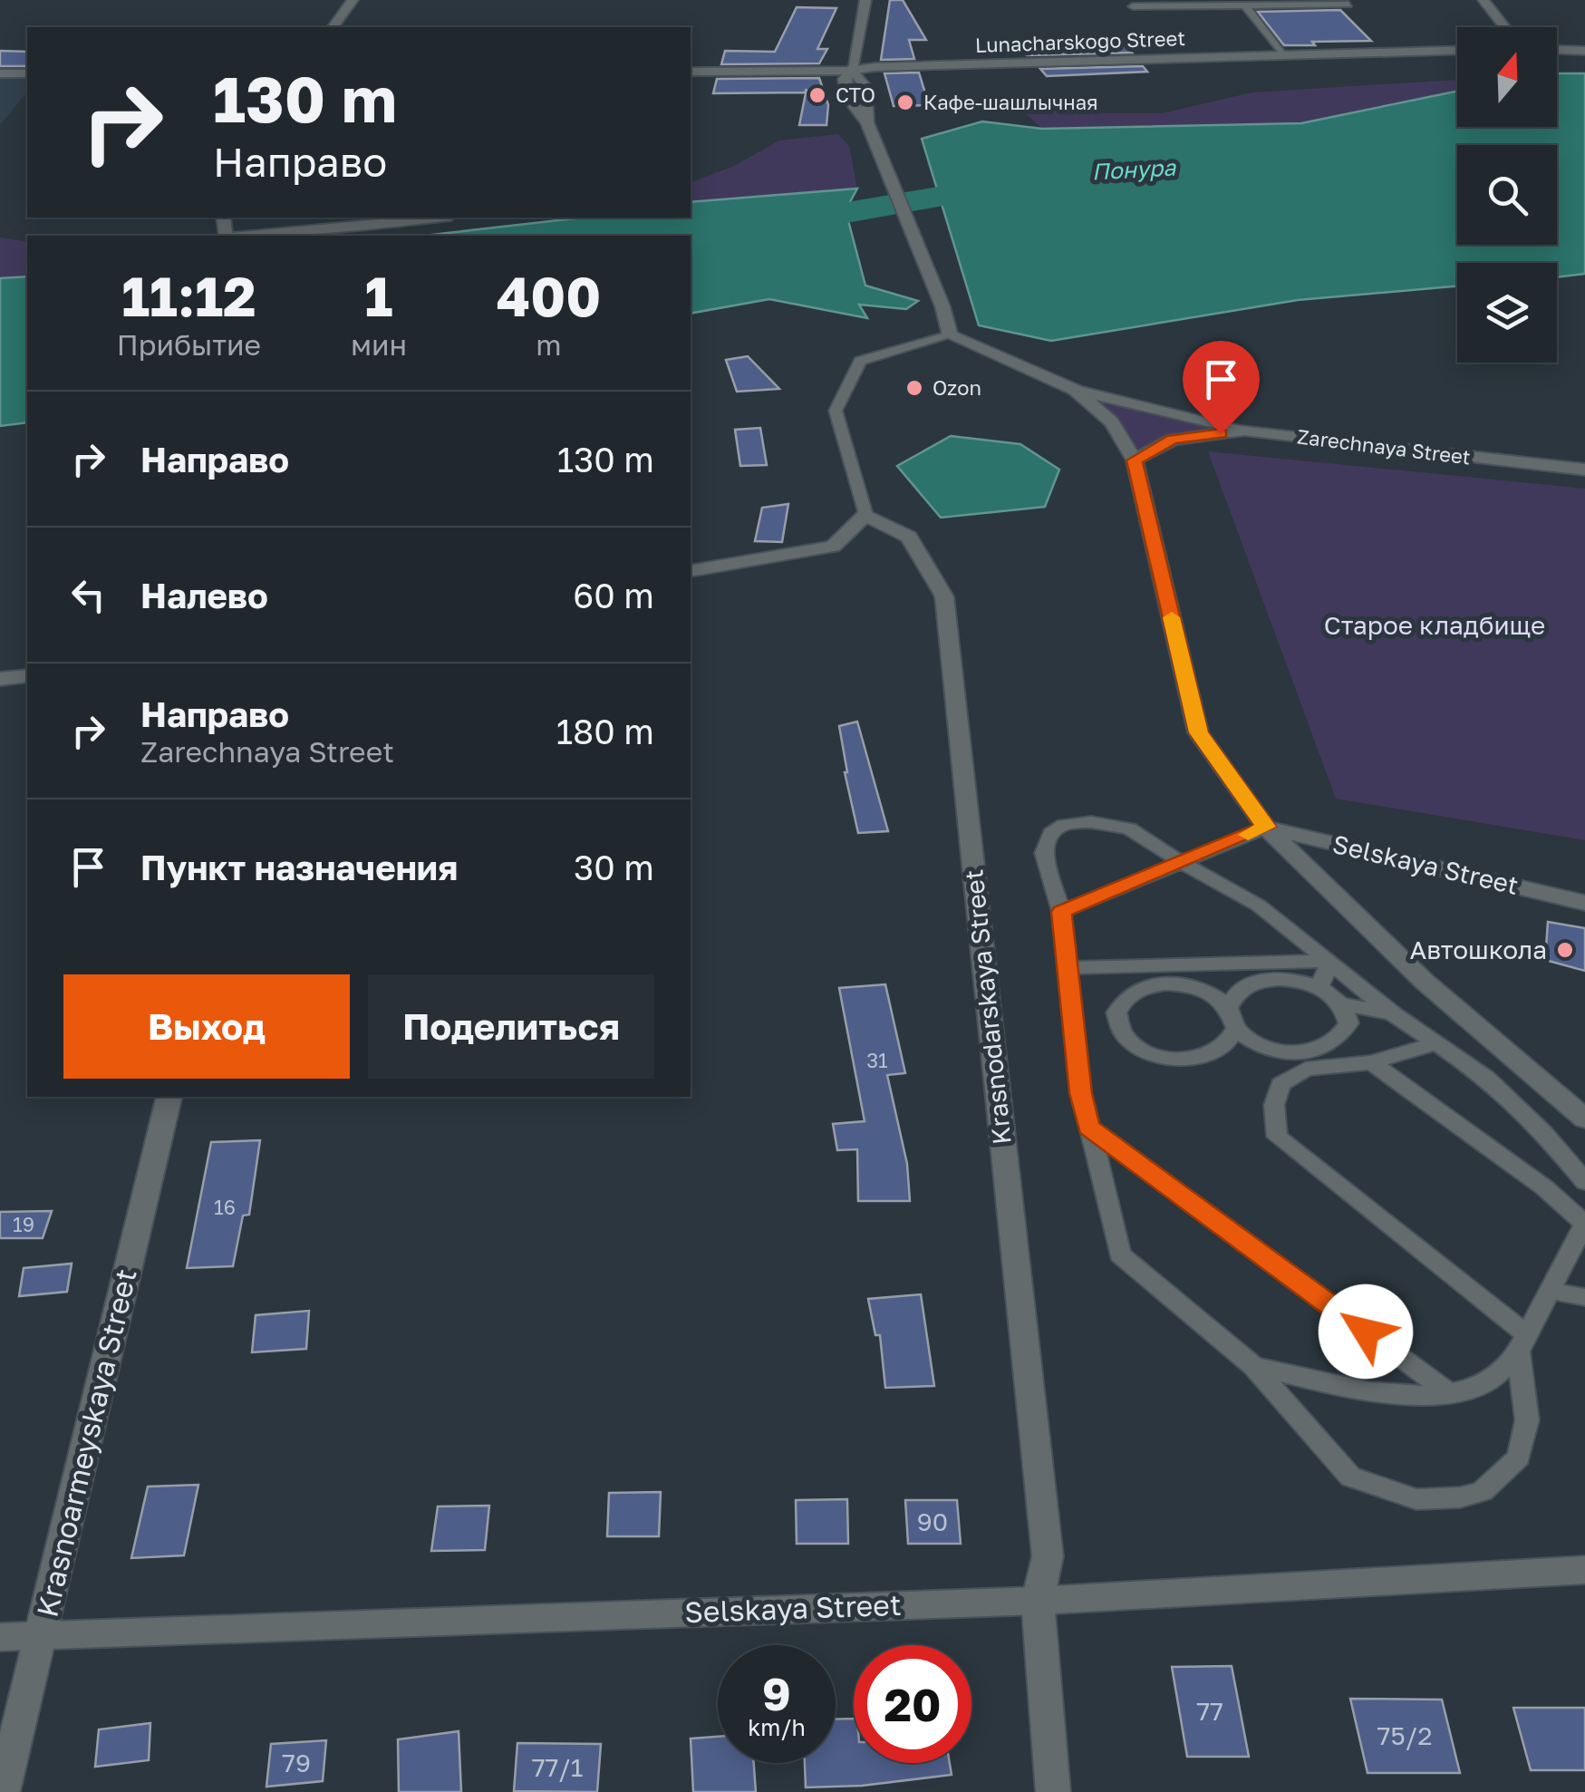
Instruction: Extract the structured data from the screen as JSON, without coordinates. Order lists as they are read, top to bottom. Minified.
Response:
{"streets":{"street":["Lunacharskogo Street","Zarechnaya Street","Selskaya Street","Krasnodarskaya Street","Krasnoarmeyskaya Street"]},"crossings":[["Selskaya Street","Krasnodarskaya Street"],["Selskaya Street","Krasnoarmeyskaya Street"]],"water":["Понура"],"parks":["Старое кладбище"],"places":["СТО","Кафе-шашлычная","Ozon","Автошкола"],"house_numbers":["31","16","19","90","77","75/2","79","77/1"],"north":"top","page":{"turn":["130 m","Направо"],"eta":["11:12","Прибытие","1","мин","400","m"],"list":[{"name":"Направо","value":"130 m"},{"name":"Налево","value":"60 m"},{"name":"Направо","note":"Zarechnaya Street","value":"180 m"},{"name":"Пункт назначения","value":"30 m"}],"buttons":["Выход","Поделиться"],"speed":"9 km/h","limit":"20"}}
